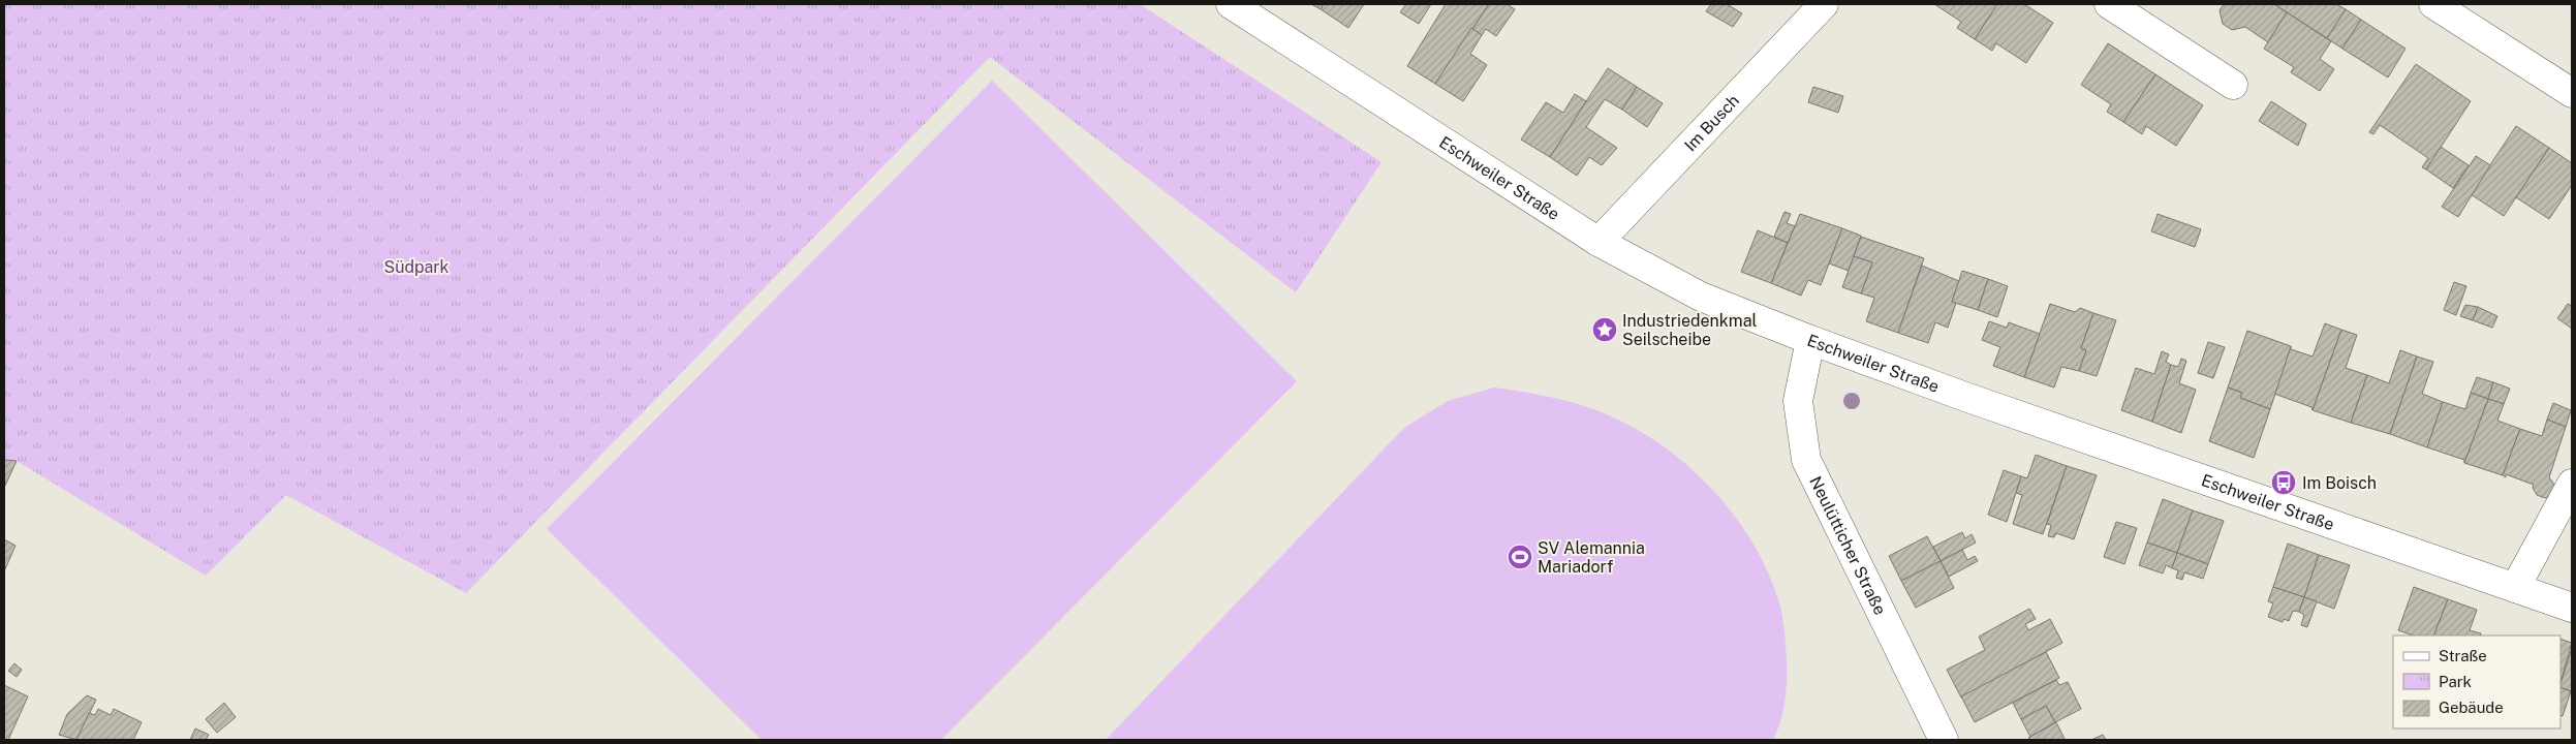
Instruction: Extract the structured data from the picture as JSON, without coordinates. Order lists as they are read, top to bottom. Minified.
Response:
{"streets":{"street":["Im Busch","Eschweiler Straße","Neulütticher Straße"]},"crossings":[["Im Busch","Eschweiler Straße"],["Eschweiler Straße","Neulütticher Straße"]],"parks":["Südpark"],"places":{"place":["Industriedenkmal Seilscheibe"],"bus stop":["Im Boisch"],"sports":["SV Alemannia Mariadorf"]},"legend":["Straße","Park","Gebäude"]}
